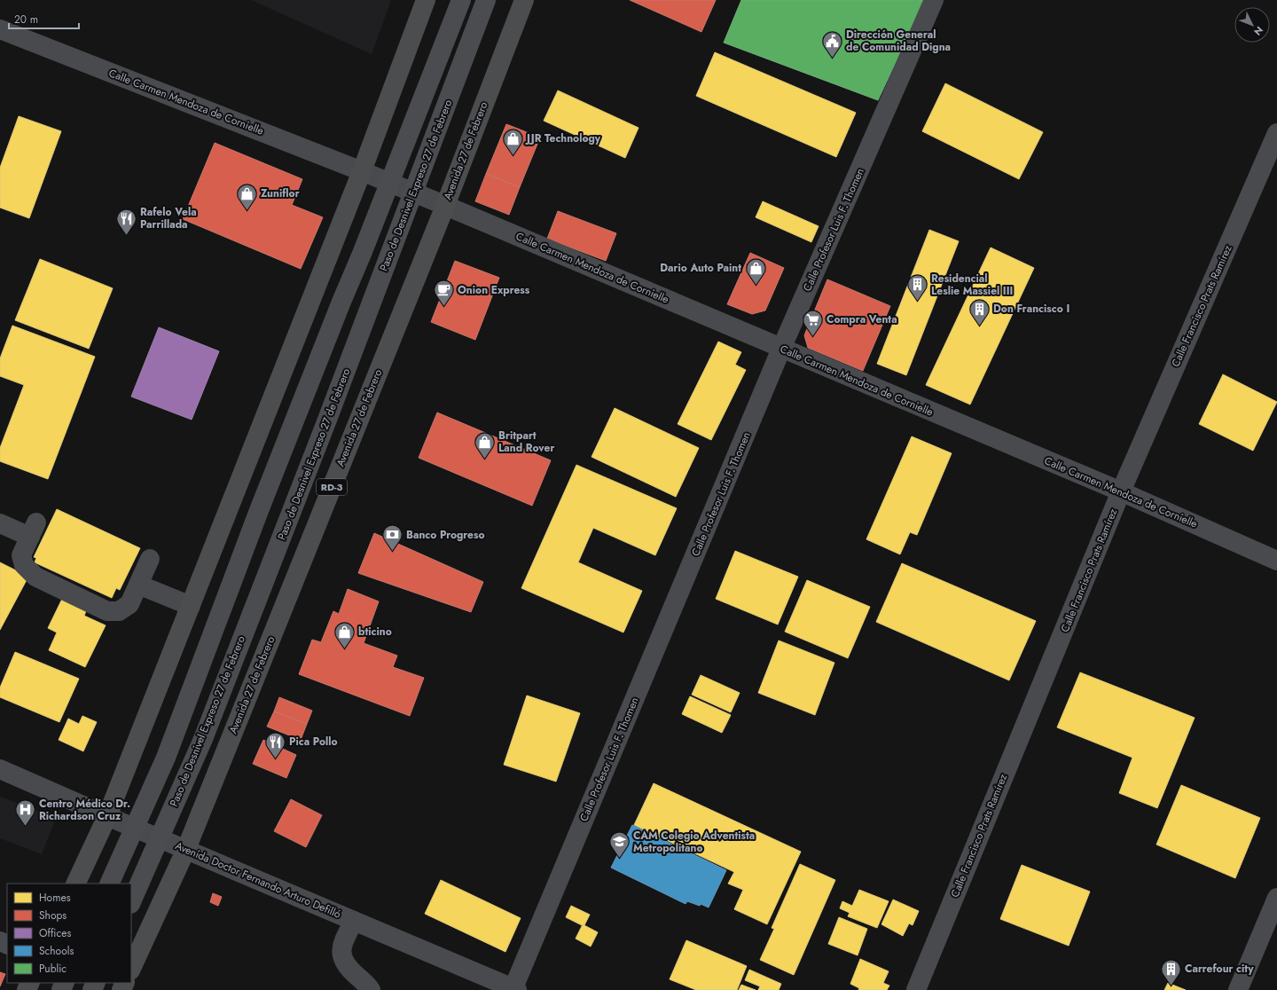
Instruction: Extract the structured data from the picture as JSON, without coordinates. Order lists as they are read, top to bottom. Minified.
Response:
{"streets":{"highway":["Paso de Desnivel Expreso 27 de Febrero","RD-3"],"main road":["Avenida 27 de Febrero"],"street":["Calle Carmen Mendoza de Cornielle","Calle Profesor Luis F. Thomen","Calle Francisco Prats Ramírez","Avenida Doctor Fernando Arturo Defilló"]},"crossings":[["Calle Carmen Mendoza de Cornielle","Avenida 27 de Febrero"],["Calle Carmen Mendoza de Cornielle","Calle Profesor Luis F. Thomen"],["Calle Carmen Mendoza de Cornielle","Calle Francisco Prats Ramírez"],["Avenida 27 de Febrero","Avenida Doctor Fernando Arturo Defilló"],["Calle Profesor Luis F. Thomen","Avenida Doctor Fernando Arturo Defilló"]],"places":{"public building":["Dirección General de Comunidad Digna"],"shop":["JJR Technology","Zuniflor","Dario Auto Paint","Britpart Land Rover","bticino"],"restaurant":["Rafelo Vela Parrillada","Pica Pollo"],"building":["Residencial Leslie Massiel III","Don Francisco I","Carrefour city"],"cafe":["Onion Express"],"supermarket":["Compra Venta"],"bank":["Banco Progreso"],"hospital":["Centro Médico Dr. Richardson Cruz"],"school or university":["CAM Colegio Adventista Metropolitano"]},"legend":["Homes","Shops","Offices","Schools","Public"],"scale_bar":"20 m","north":"bottom right"}
